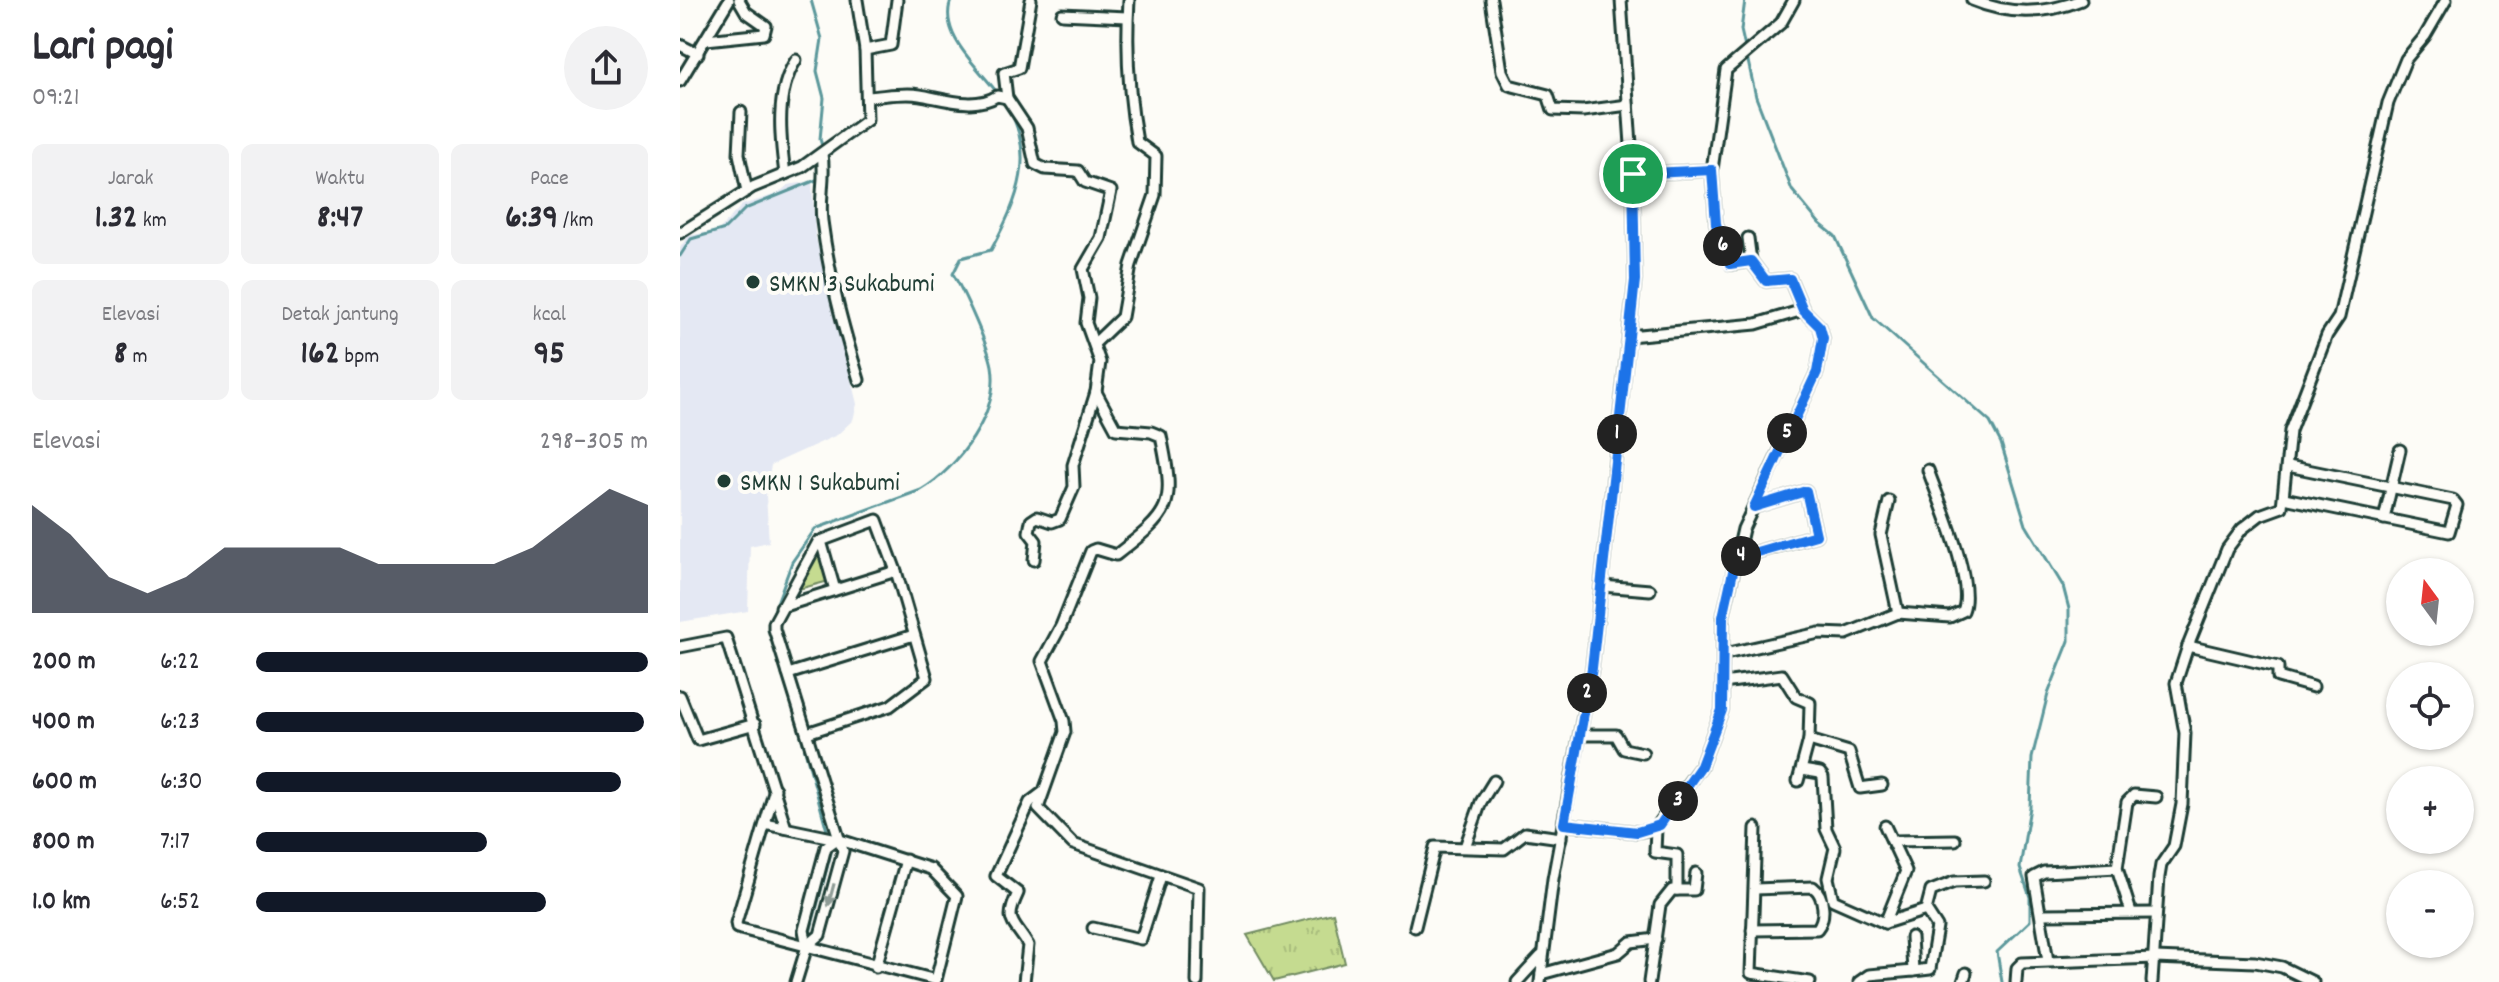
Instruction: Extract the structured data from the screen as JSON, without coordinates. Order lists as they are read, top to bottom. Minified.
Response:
{"places":["SMKN 3 Sukabumi","SMKN 1 Sukabumi"],"north":"top","page":{"heading":["Lari pagi","09:21"],"stats":[["Jarak","1.32 km"],["Waktu","8:47"],["Pace","6:39 /km"],["Elevasi","8 m"],["Detak jantung","162 bpm"],["kcal","95"]],"pins":["6","5","1","4","2","3"],"chart":["Elevasi","298–305 m"],"map_buttons":["+","−"],"list":[{"name":"200 m","note":"6:22"},{"name":"400 m","note":"6:23"},{"name":"600 m","note":"6:30"},{"name":"800 m","note":"7:17"},{"name":"1.0 km","note":"6:52"}]}}
